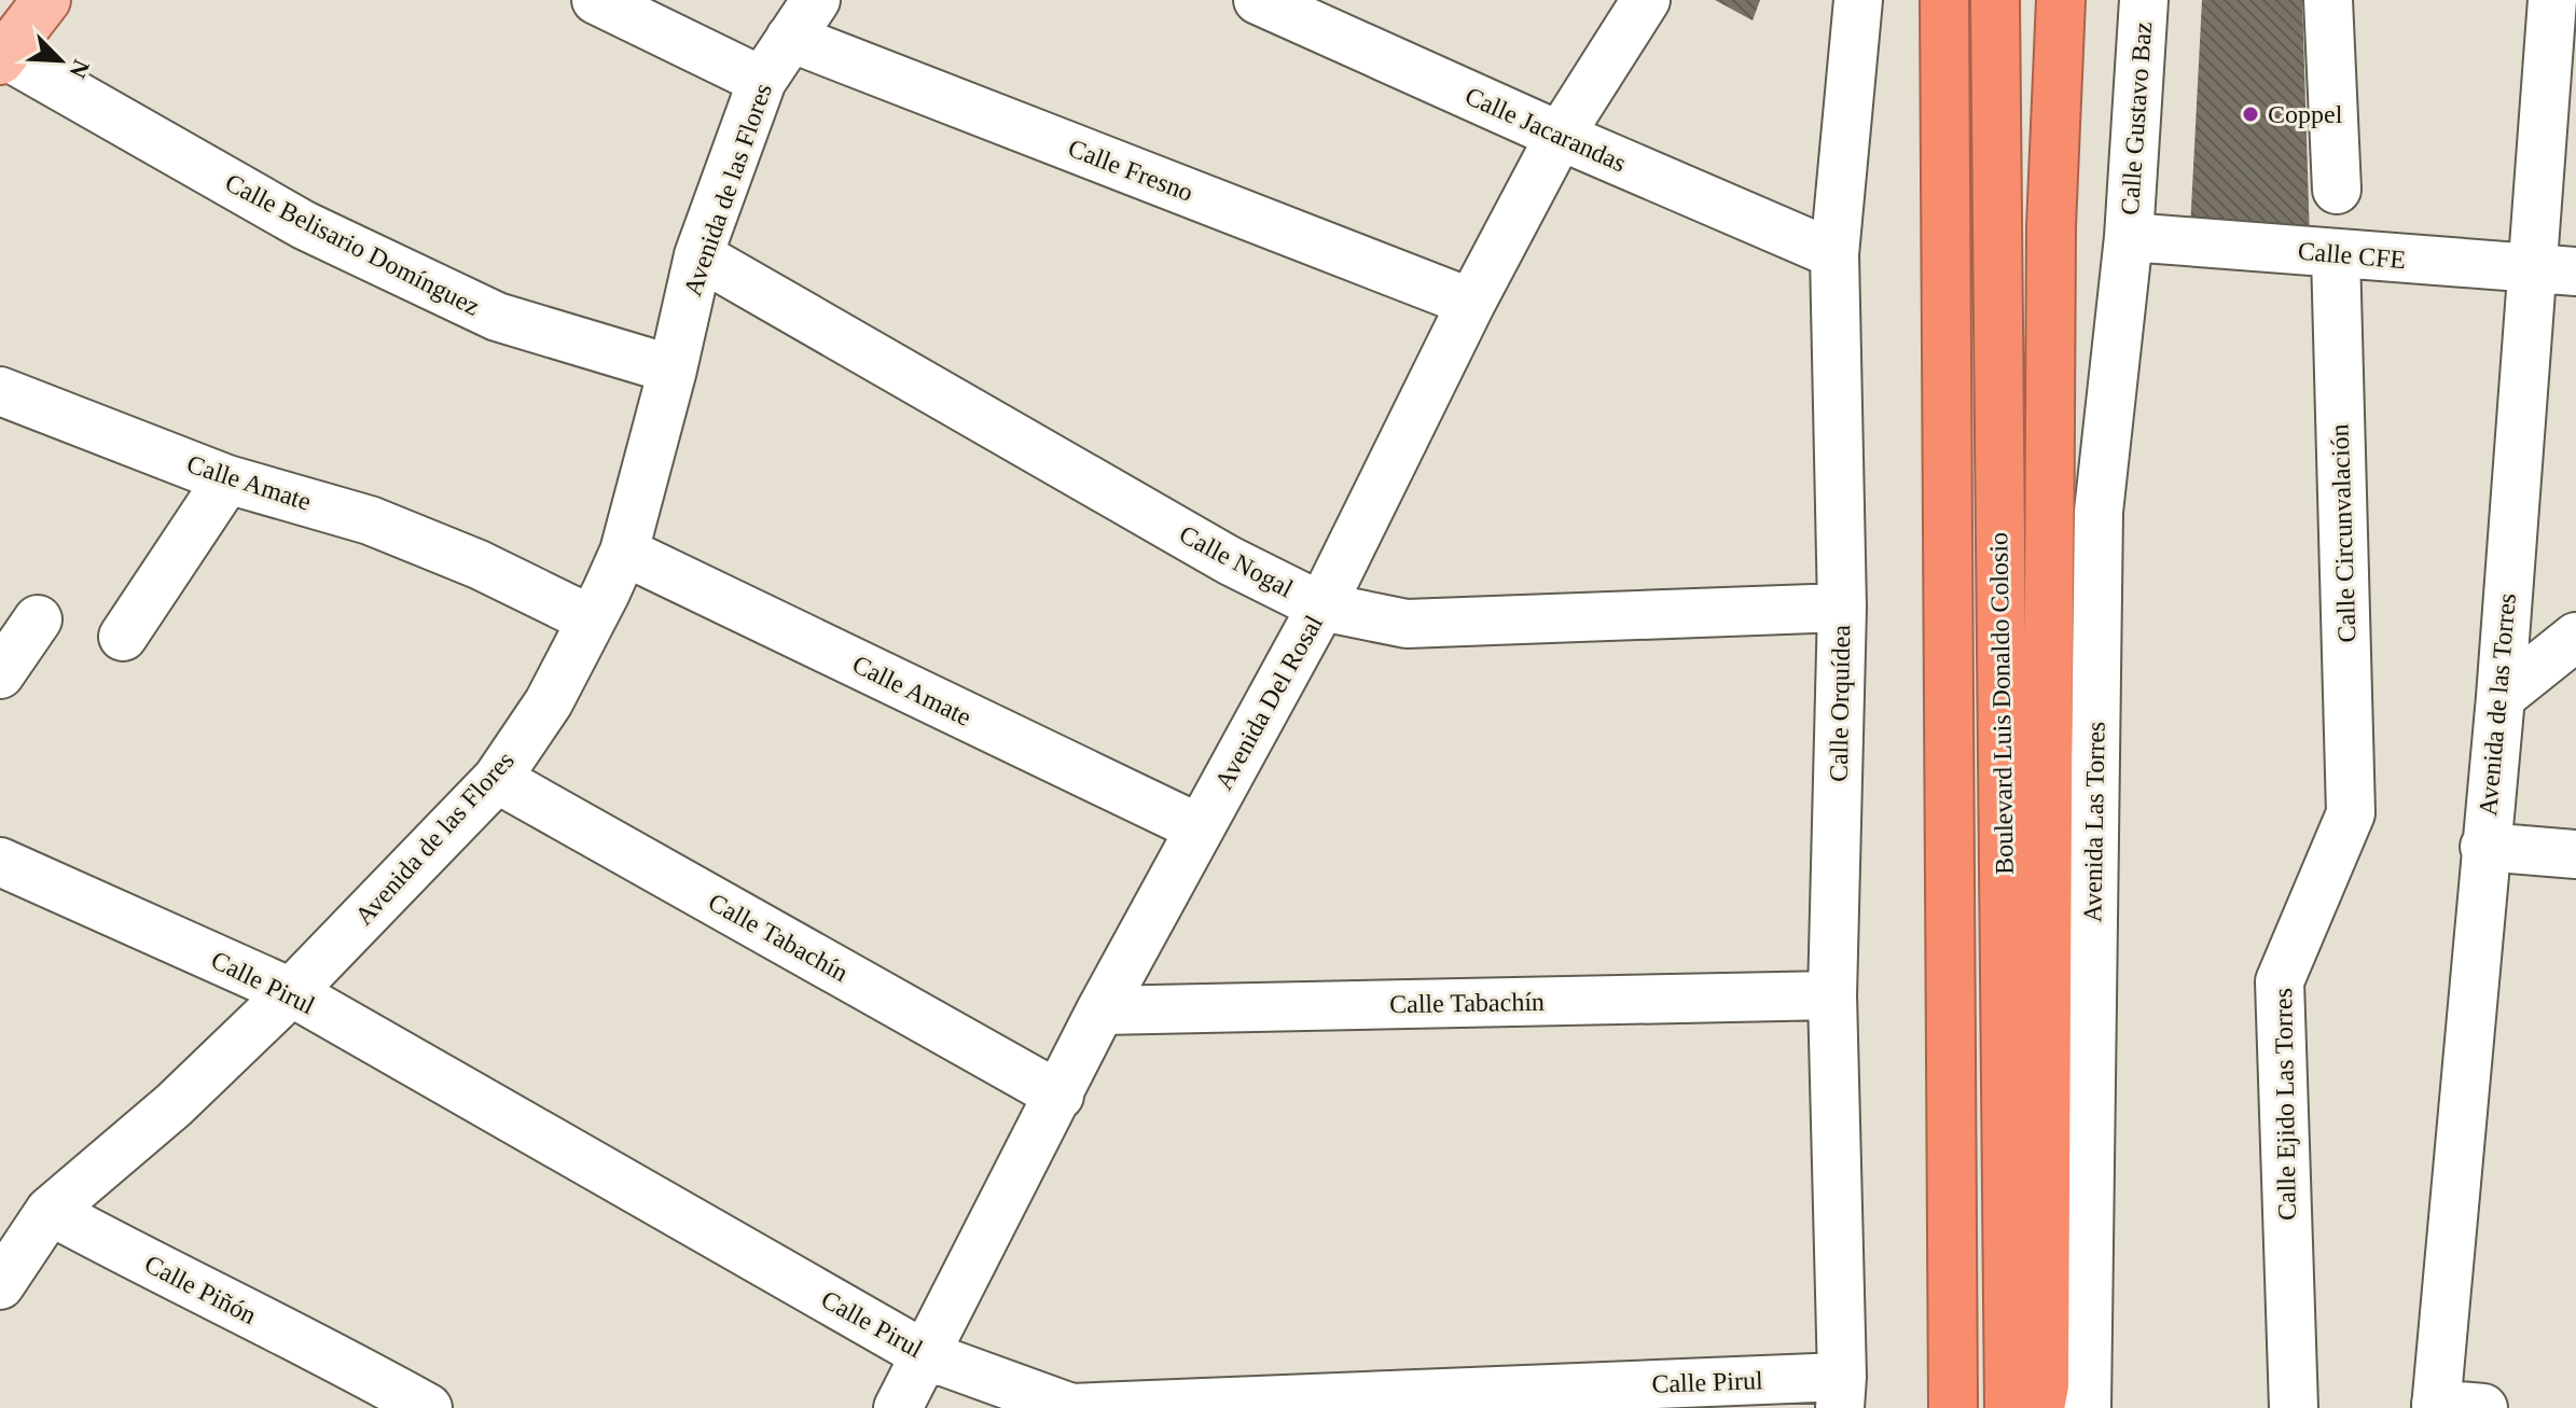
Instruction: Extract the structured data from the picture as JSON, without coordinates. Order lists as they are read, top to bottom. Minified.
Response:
{"streets":{"highway":["Boulevard Luis Donaldo Colosio"],"street":["Calle Gustavo Baz","Calle Jacarandas","Calle Fresno","Avenida de las Flores","Calle Belisario Domínguez","Calle CFE","Calle Amate","Calle Circunvalación","Calle Nogal","Avenida Del Rosal","Calle Orquídea","Avenida de las Torres","Avenida Las Torres","Calle Tabachín","Calle Pirul","Calle Ejido Las Torres","Calle Piñón"]},"crossings":[["Calle Gustavo Baz","Calle CFE"],["Calle Gustavo Baz","Avenida Las Torres"],["Calle Jacarandas","Avenida Del Rosal"],["Calle Jacarandas","Calle Orquídea"],["Calle Fresno","Avenida de las Flores"],["Calle Fresno","Avenida Del Rosal"],["Avenida de las Flores","Calle Belisario Domínguez"],["Avenida de las Flores","Calle Amate"],["Avenida de las Flores","Calle Nogal"],["Avenida de las Flores","Calle Tabachín"],["Avenida de las Flores","Calle Pirul"],["Avenida de las Flores","Calle Piñón"],["Calle CFE","Calle Circunvalación"],["Calle CFE","Avenida de las Torres"],["Calle CFE","Avenida Las Torres"],["Calle Amate","Avenida Del Rosal"],["Calle Circunvalación","Calle Ejido Las Torres"],["Calle Nogal","Avenida Del Rosal"],["Calle Nogal","Calle Orquídea"],["Avenida Del Rosal","Calle Tabachín"],["Avenida Del Rosal","Calle Pirul"],["Calle Orquídea","Calle Tabachín"],["Calle Orquídea","Calle Pirul"]],"places":["Coppel"],"north":"bottom right"}
